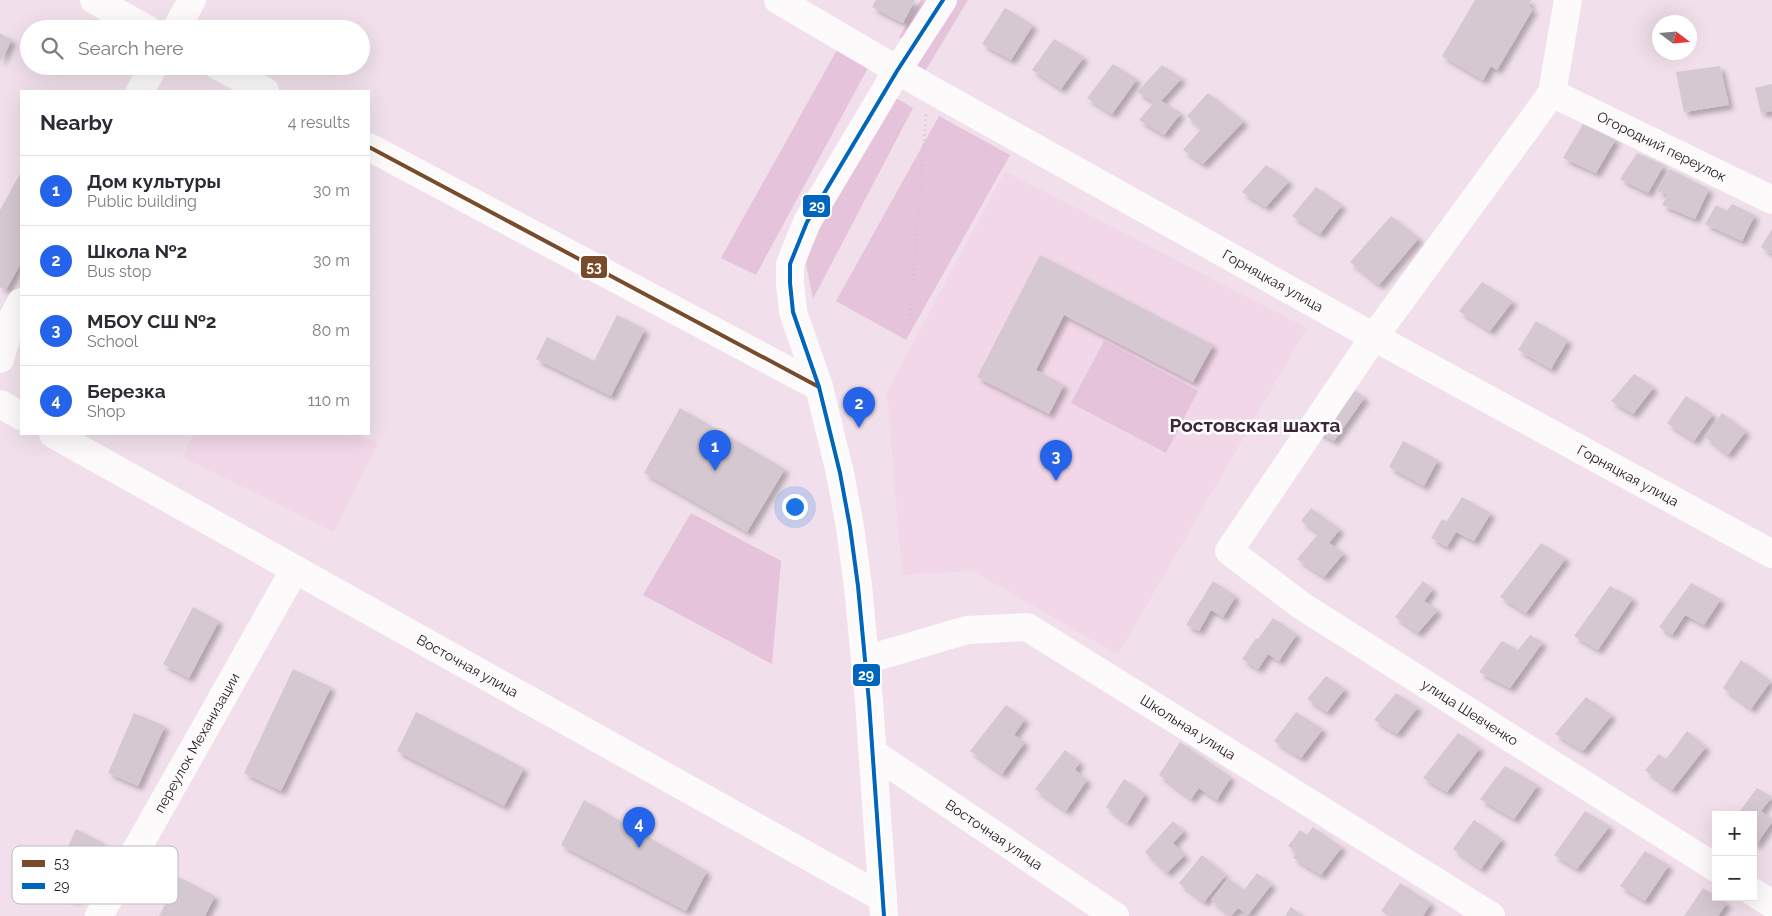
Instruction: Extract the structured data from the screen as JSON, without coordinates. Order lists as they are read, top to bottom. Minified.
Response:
{"streets":{"street":["Огородний переулок","Горняцкая улица","Восточная улица","улица Шевченко","Школьная улица","переулок Механизации"]},"crossings":[["Горняцкая улица","улица Шевченко"],["Восточная улица","переулок Механизации"]],"districts":["Ростовская шахта"],"lines":["transit line 29","transit line 53"],"legend":["53","29"],"north":"right","page":{"search":"Search here","heading":["Nearby","4 results"],"list":[{"mark":"1","name":"Дом культуры","note":"Public building","value":"30 m"},{"mark":"2","name":"Школа №2","note":"Bus stop","value":"30 m"},{"mark":"3","name":"МБОУ СШ №2","note":"School","value":"80 m"},{"mark":"4","name":"Березка","note":"Shop","value":"110 m"}],"pins":["2","1","3","4"],"map_buttons":["+","−"]}}
